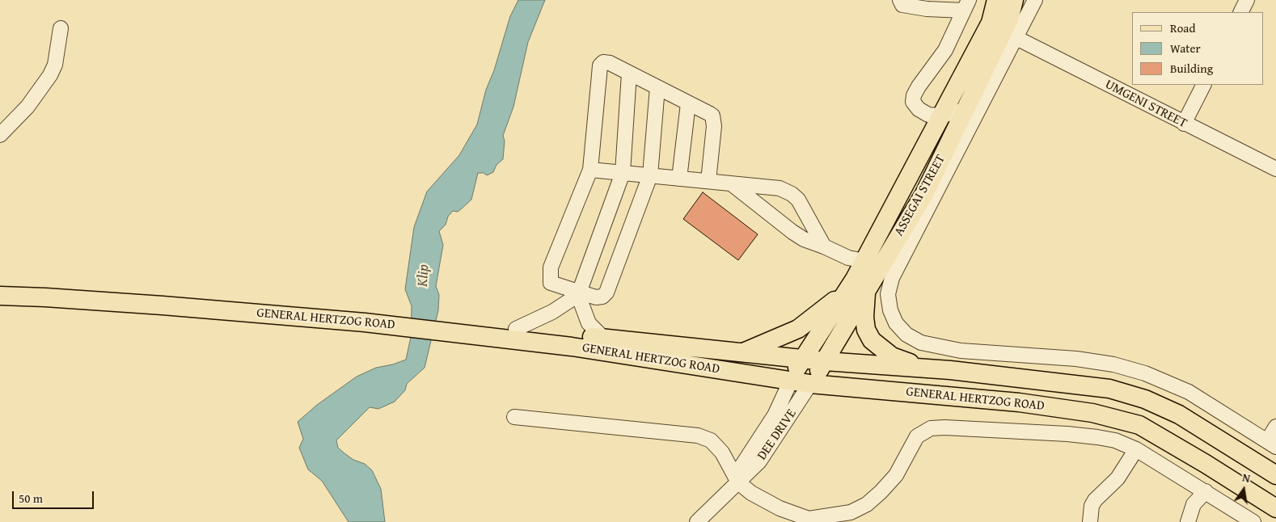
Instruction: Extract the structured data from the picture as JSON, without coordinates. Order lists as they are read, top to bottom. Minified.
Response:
{"streets":{"main road":["ASSEGAI STREET","GENERAL HERTZOG ROAD"],"street":["UMGENI STREET","DEE DRIVE"]},"crossings":[["ASSEGAI STREET","GENERAL HERTZOG ROAD"],["ASSEGAI STREET","DEE DRIVE"],["GENERAL HERTZOG ROAD","DEE DRIVE"]],"water":["Klip"],"legend":["Road","Water","Building"],"scale_bar":"50 m","north":"top"}
